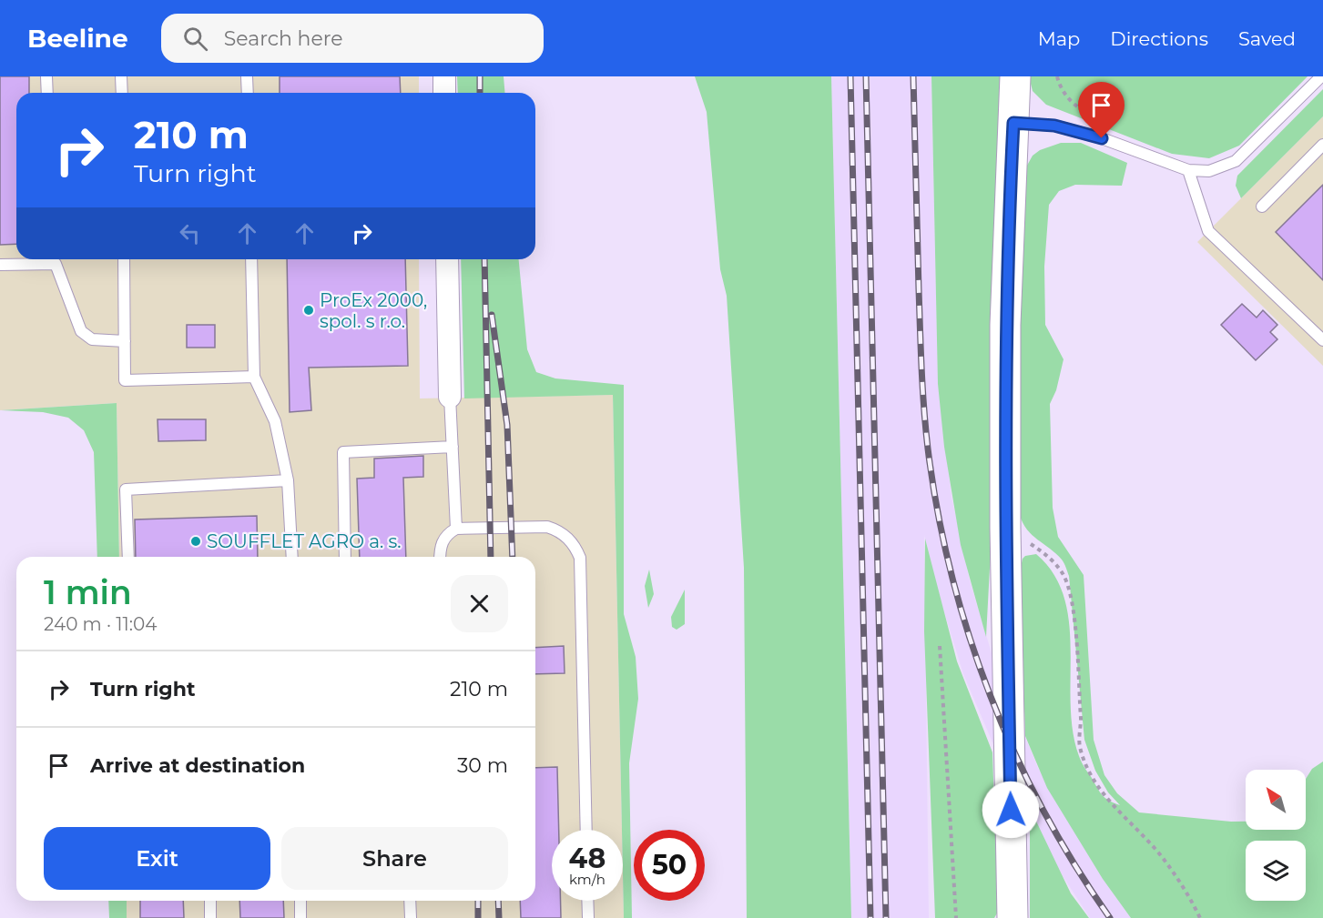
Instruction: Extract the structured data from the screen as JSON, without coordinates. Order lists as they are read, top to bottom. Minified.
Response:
{"places":["ProEx 2000, spol. s r.o.","SOUFFLET AGRO a. s."],"north":"top left","page":{"header":"Beeline","search":"Search here","nav":["Map","Directions","Saved"],"turn":["210 m","Turn right"],"heading":["1 min","240 m · 11:04"],"list":[{"name":"Turn right","value":"210 m"},{"name":"Arrive at destination","value":"30 m"}],"buttons":["Exit","Share"],"speed":"48 km/h","limit":"50"}}
